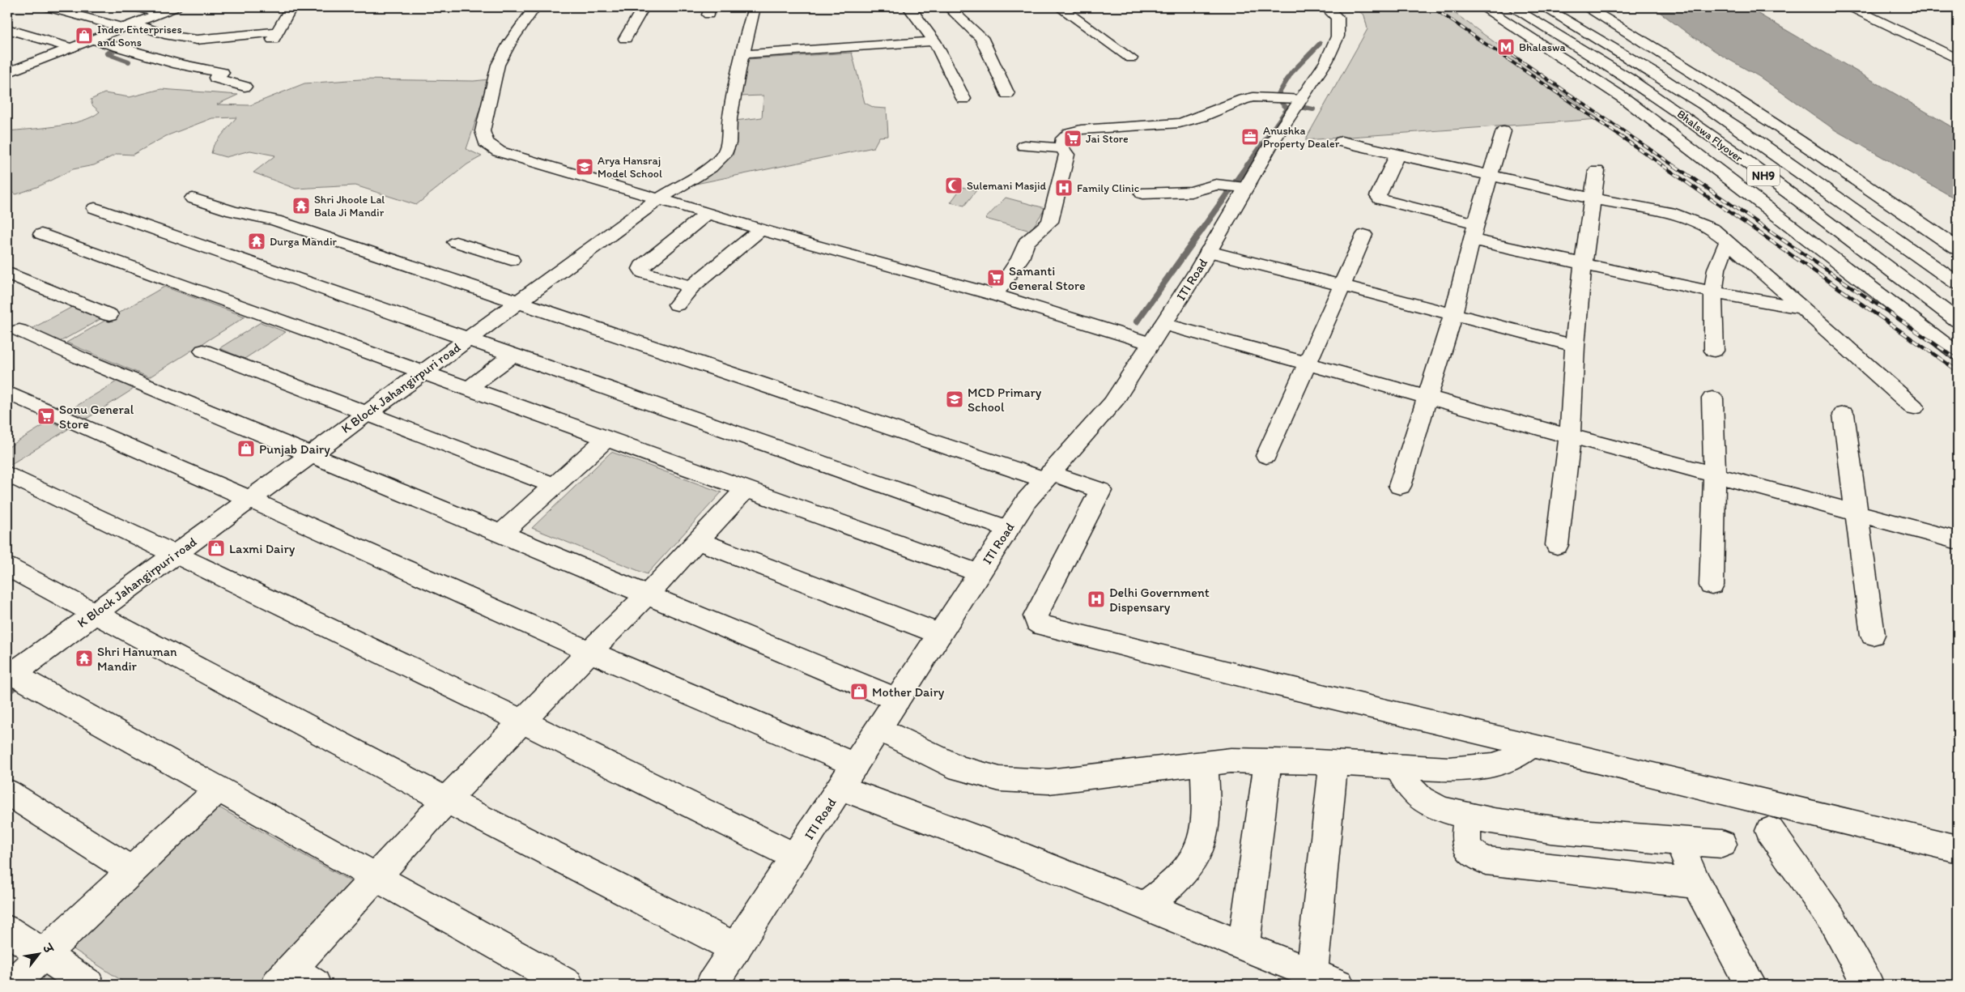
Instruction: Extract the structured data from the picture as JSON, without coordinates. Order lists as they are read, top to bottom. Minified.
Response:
{"streets":{"main road":["Bhalswa Flyover","NH9","ITI Road","K Block Jahangirpuri road"]},"places":{"shop":["Inder Enterprises and Sons","Punjab Dairy","Laxmi Dairy","Mother Dairy"],"metro station":["Bhalaswa"],"office":["Anushka Property Dealer"],"supermarket":["Jai Store","Samanti General Store","Sonu General Store"],"school or university":["Arya Hansraj Model School","MCD Primary School"],"mosque":["Sulemani Masjid"],"hospital":["Family Clinic","Delhi Government Dispensary"],"temple":["Shri Jhoole Lal Bala Ji Mandir","Durga Mandir","Shri Hanuman Mandir"]},"north":"top right"}
